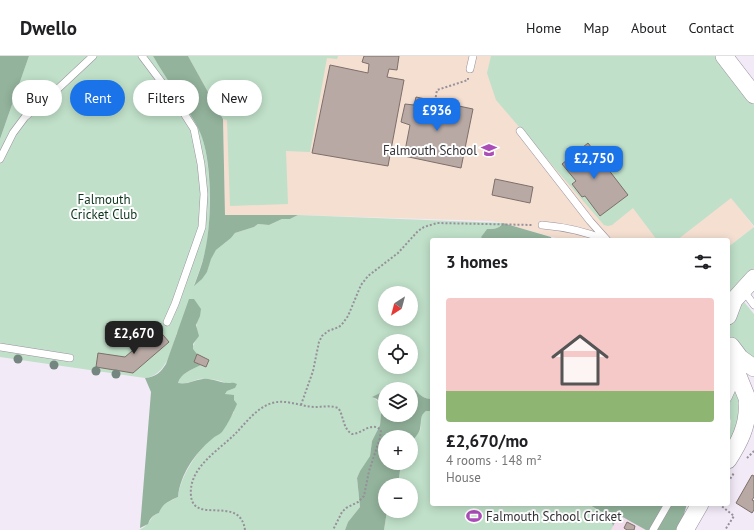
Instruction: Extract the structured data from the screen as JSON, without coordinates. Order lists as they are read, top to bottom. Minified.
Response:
{"parks":["Falmouth Cricket Club"],"places":{"school or university":["Falmouth School"],"sports":["Falmouth School Cricket"]},"north":"bottom left","page":{"header":"Dwello","nav":["Home","Map","About","Contact"],"chip":["Buy","Rent","Filters","New"],"price":["£936","£2,750","£2,670"],"heading":"3 homes","map_buttons":["+","−"],"list":[{"name":"£2,670/mo","note":"4 rooms · 148 m² · House"}]}}
